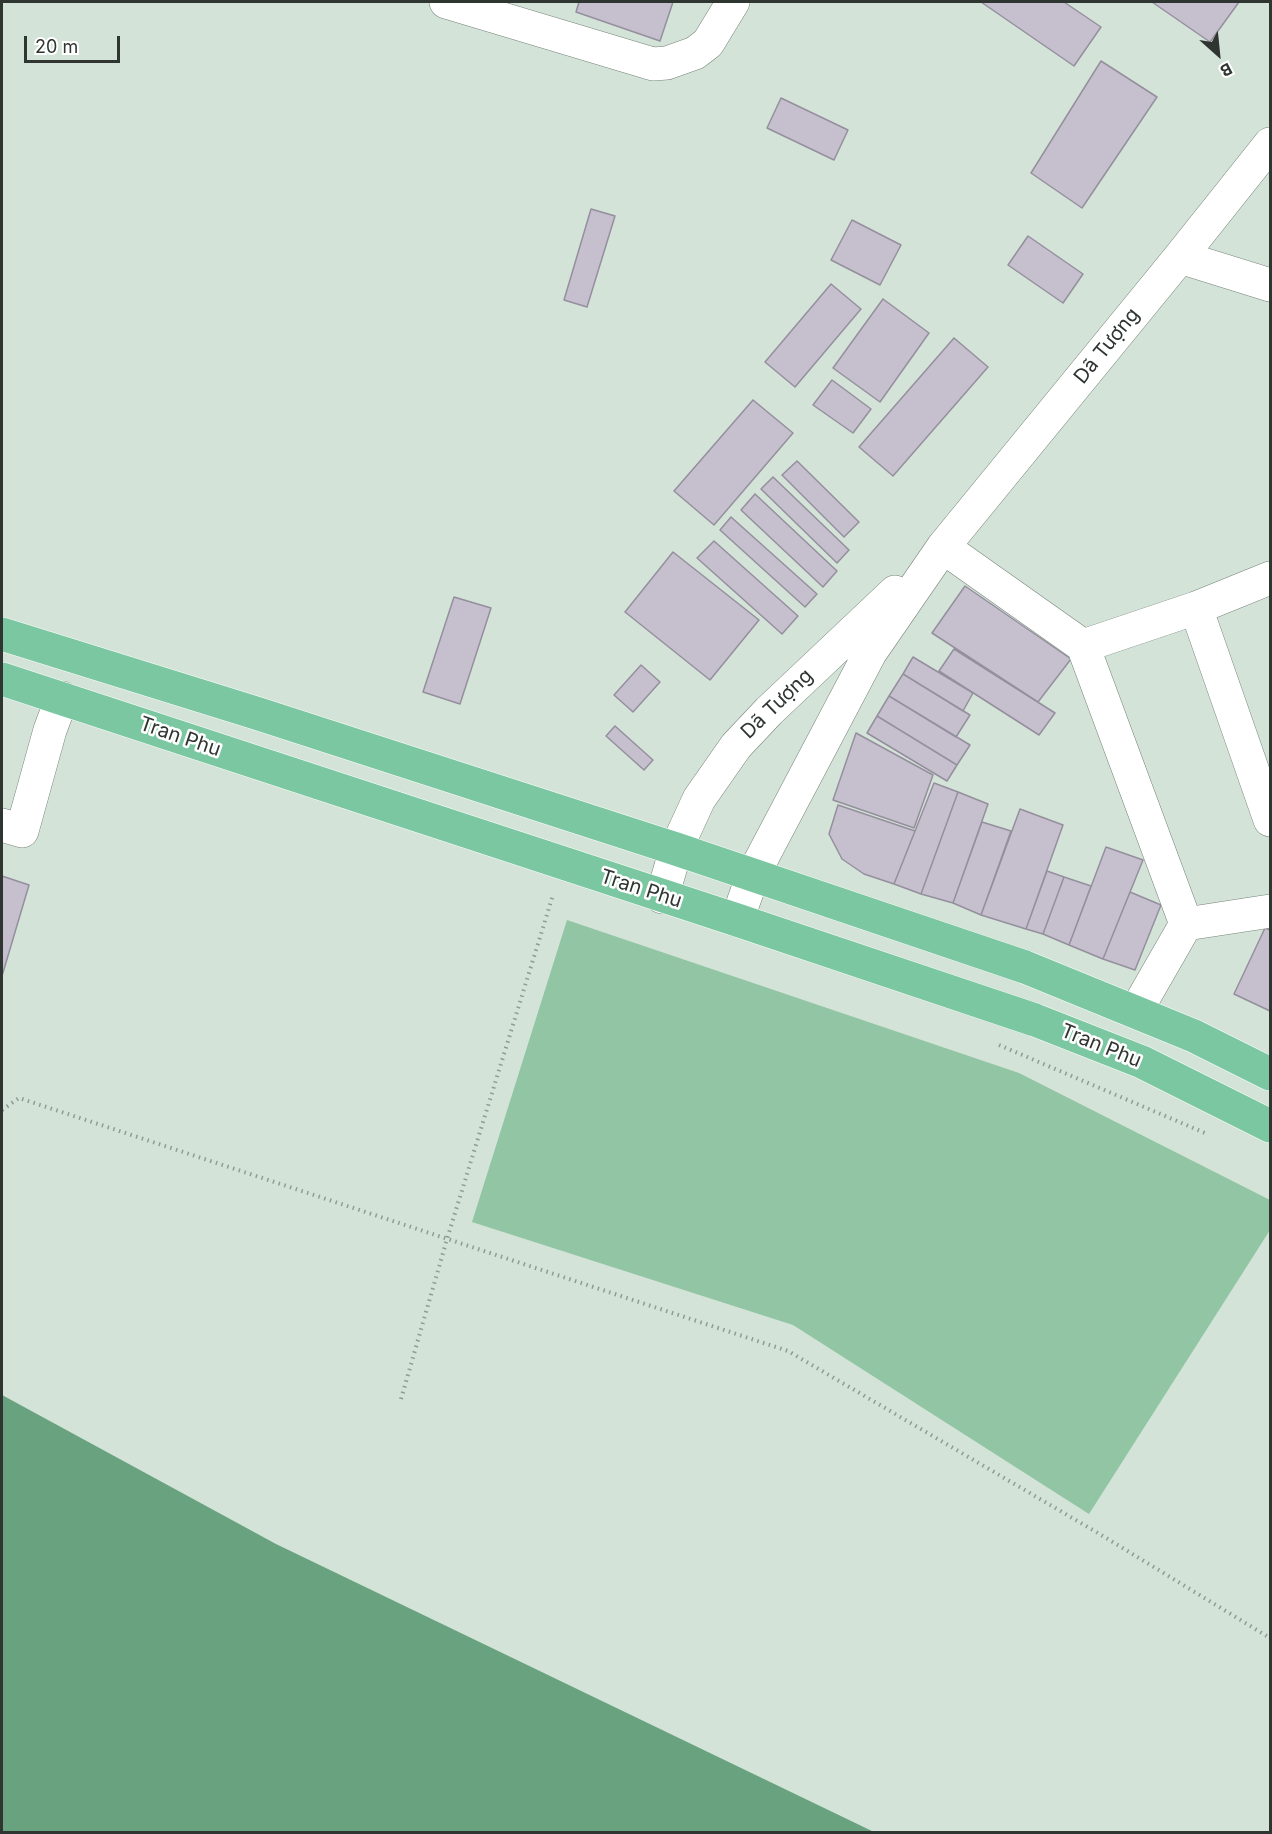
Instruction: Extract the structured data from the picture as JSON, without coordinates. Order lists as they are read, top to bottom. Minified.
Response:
{"streets":{"main road":["Tran Phu"],"street":["Dã Tượng"]},"crossings":[["Dã Tượng","Tran Phu"]],"scale_bar":"20 m","north":"bottom right"}
